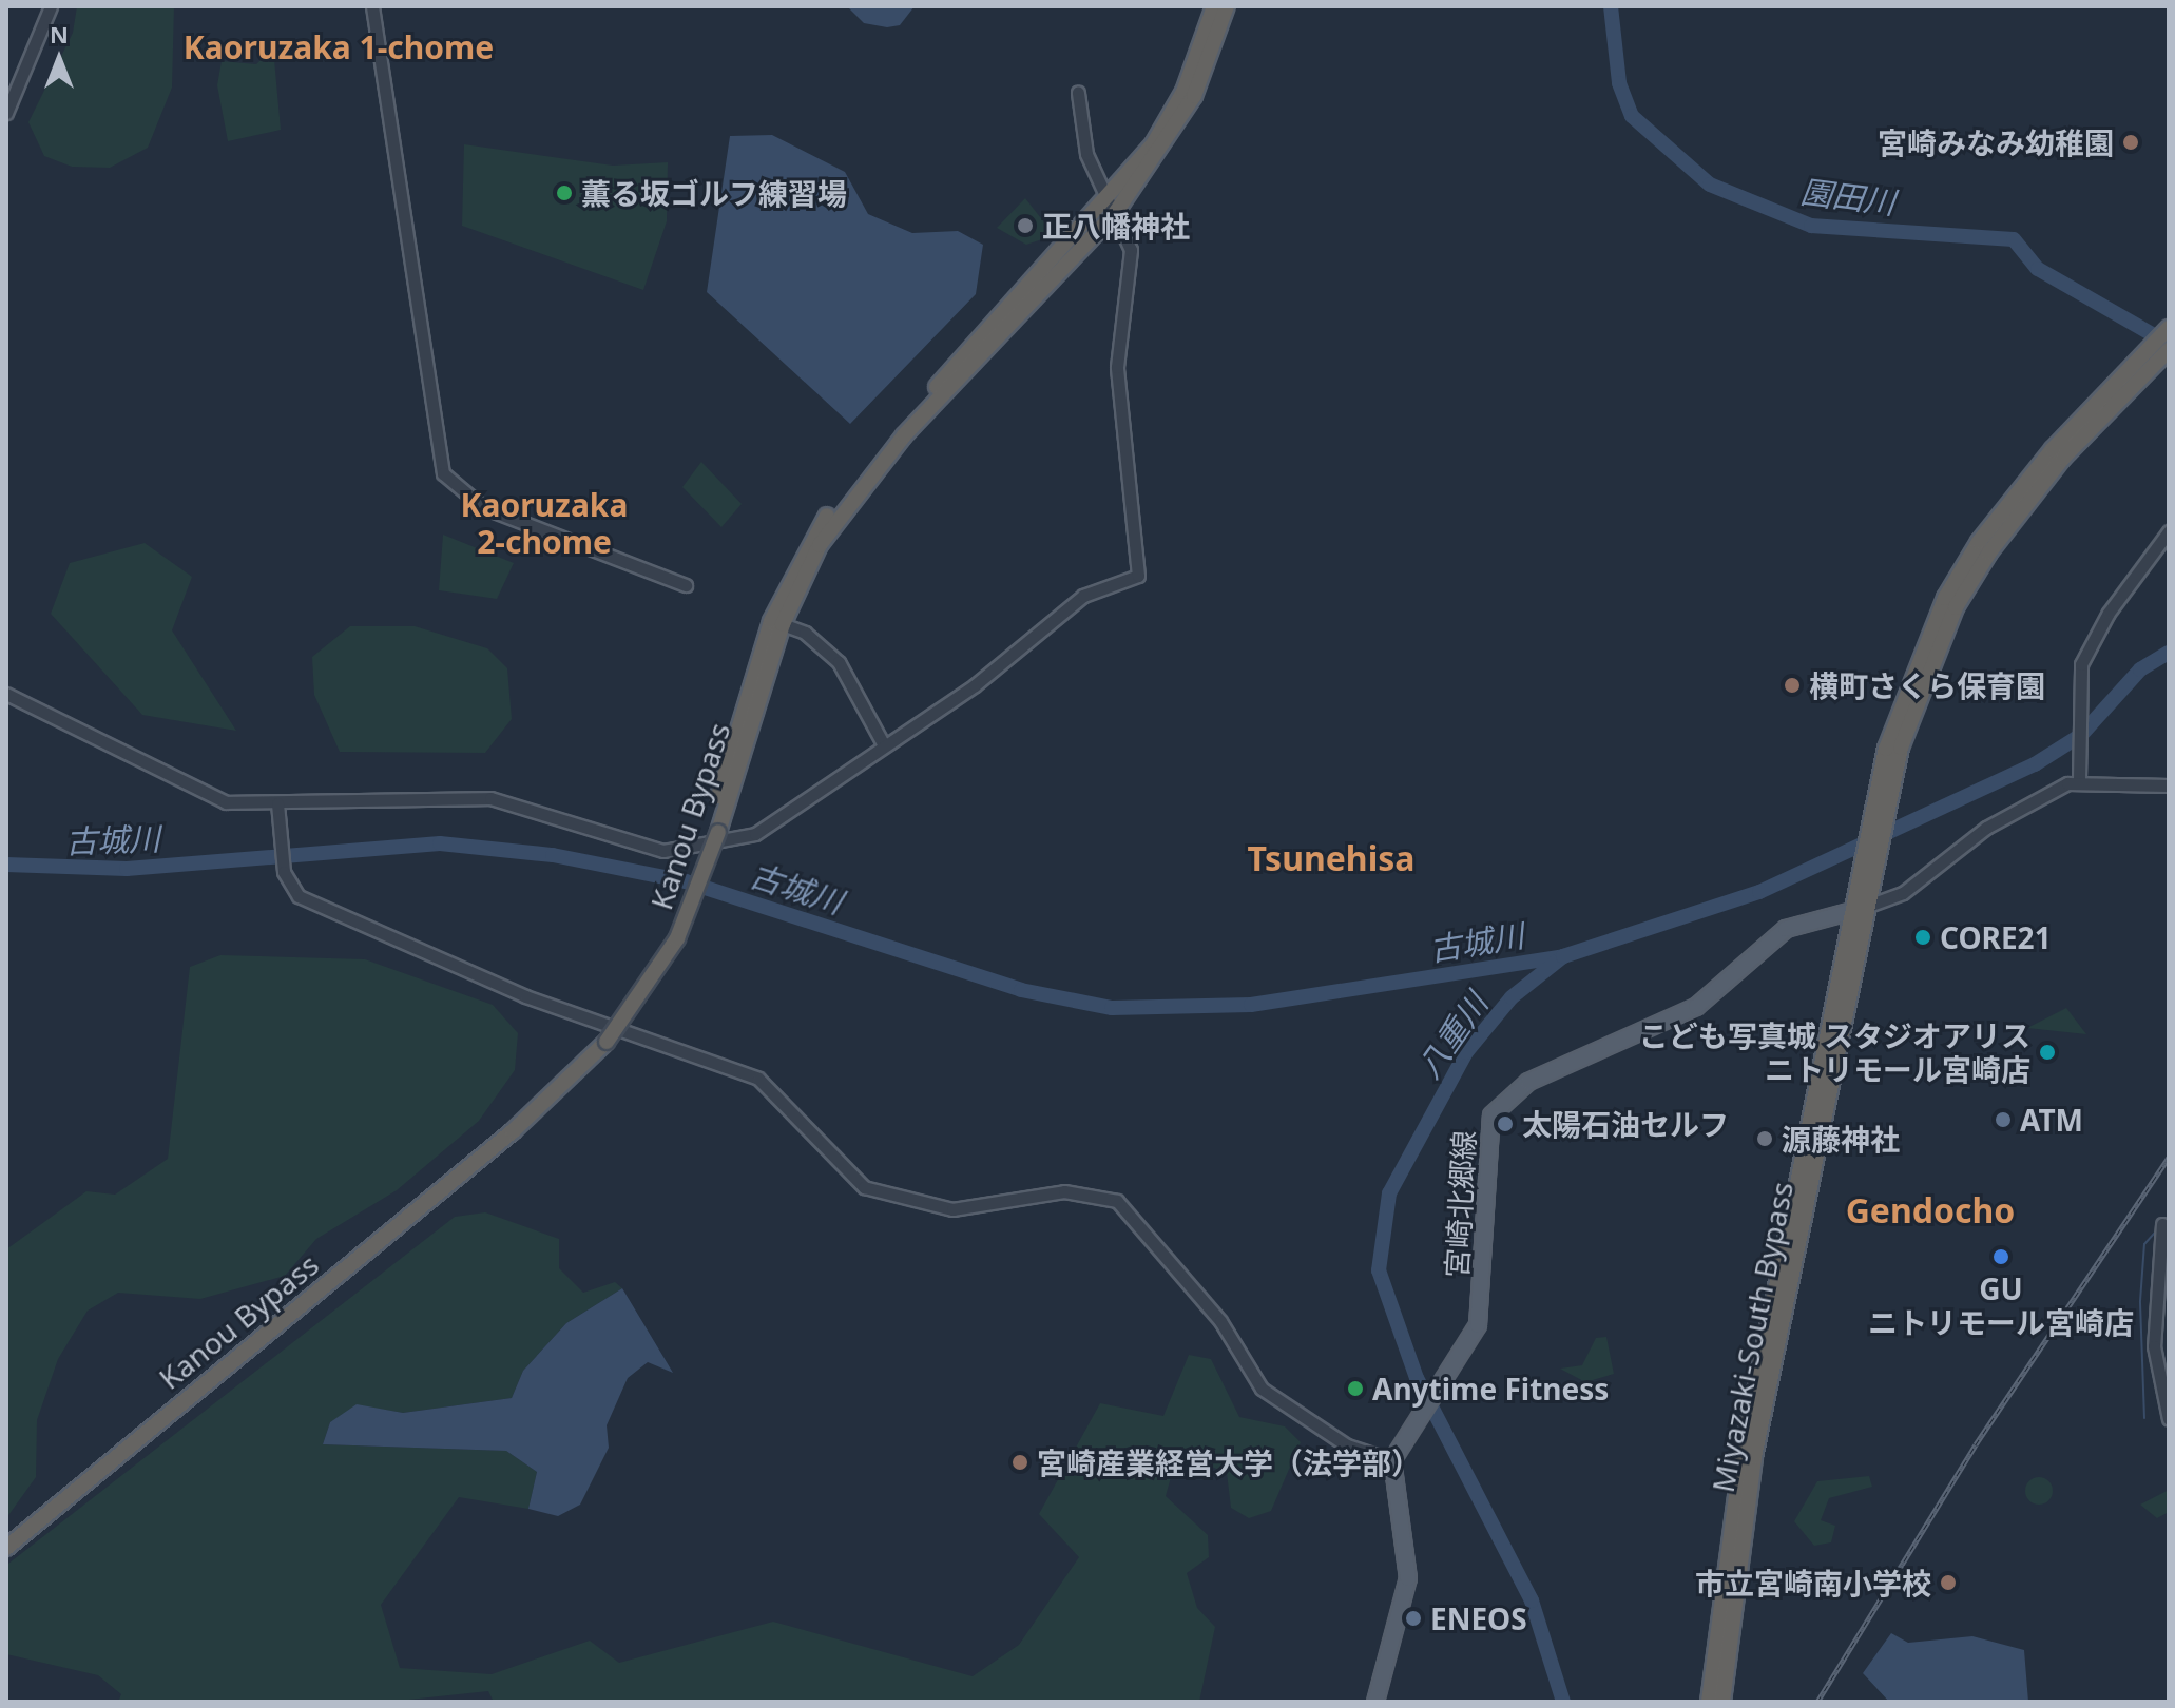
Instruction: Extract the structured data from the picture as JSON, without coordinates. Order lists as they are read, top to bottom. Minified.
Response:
{"streets":{"highway":["Kanou Bypass","Miyazaki-South Bypass"],"main road":["宮崎北郷線"]},"crossings":[["宮崎北郷線","Miyazaki-South Bypass"]],"districts":["Kaoruzaka 1-chome","Kaoruzaka 2-chome","Tsunehisa","Gendocho"],"water":["園田川","古城川","八重川"],"places":["宮崎みなみ幼稚園","薫る坂ゴルフ練習場","正八幡神社","横町さくら保育園","CORE21","こども写真城 スタジオアリス ニトリモール宮崎店","ATM","太陽石油セルフ","源藤神社","GU ニトリモール宮崎店","Anytime Fitness","宮崎産業経営大学（法学部）","市立宮崎南小学校","ENEOS"],"north":"top"}
